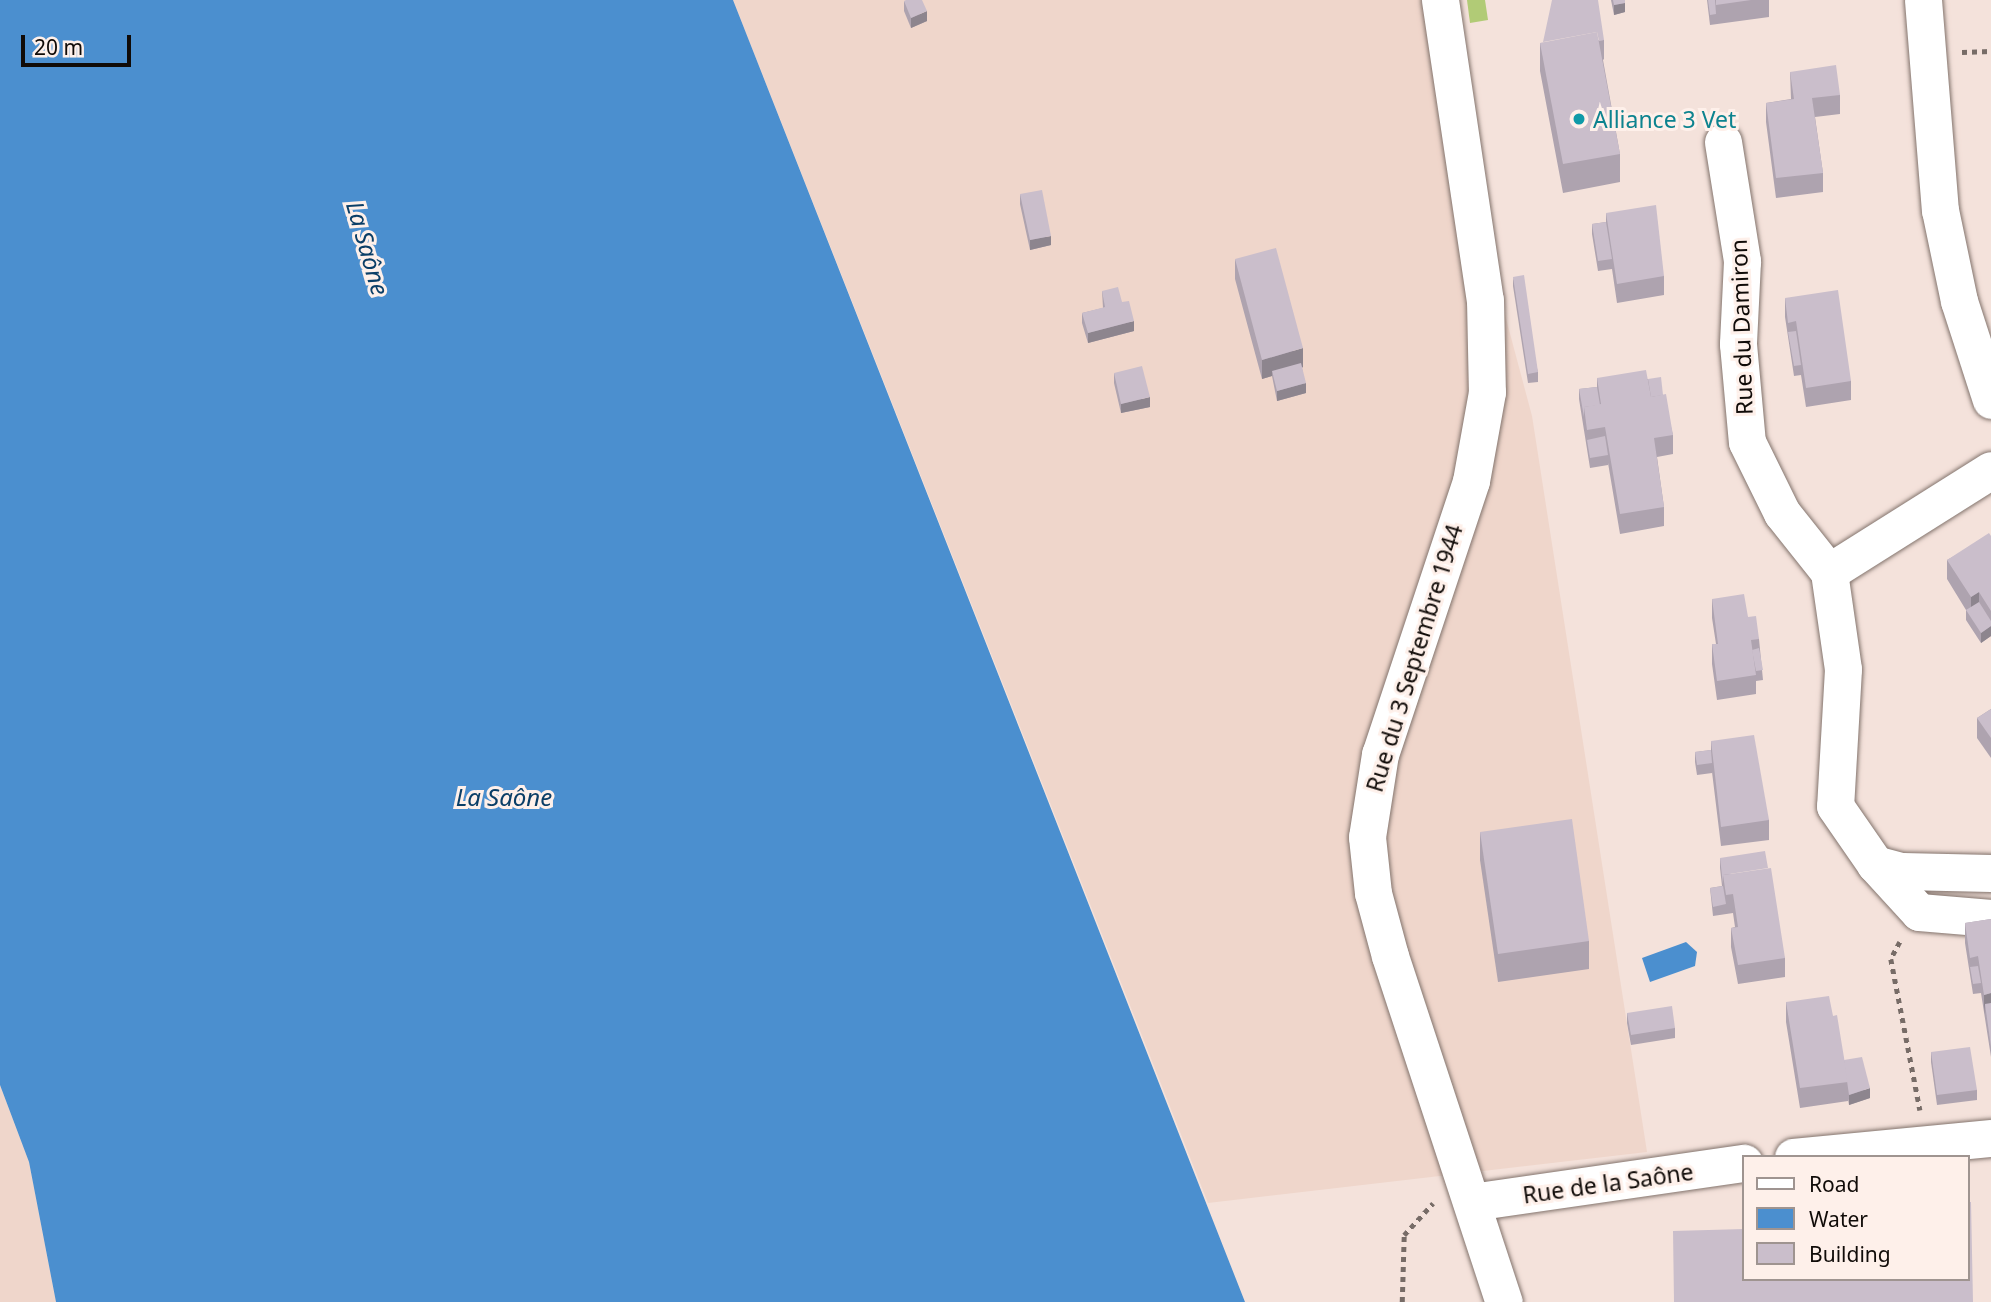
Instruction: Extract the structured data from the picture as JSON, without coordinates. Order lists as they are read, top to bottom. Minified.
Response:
{"streets":{"street":["Rue du Damiron","Rue du 3 Septembre 1944","Rue de la Saône"]},"crossings":[["Rue du 3 Septembre 1944","Rue de la Saône"]],"water":["La Saône"],"places":["Alliance 3 Vet"],"legend":["Road","Water","Building"],"scale_bar":"20 m"}
